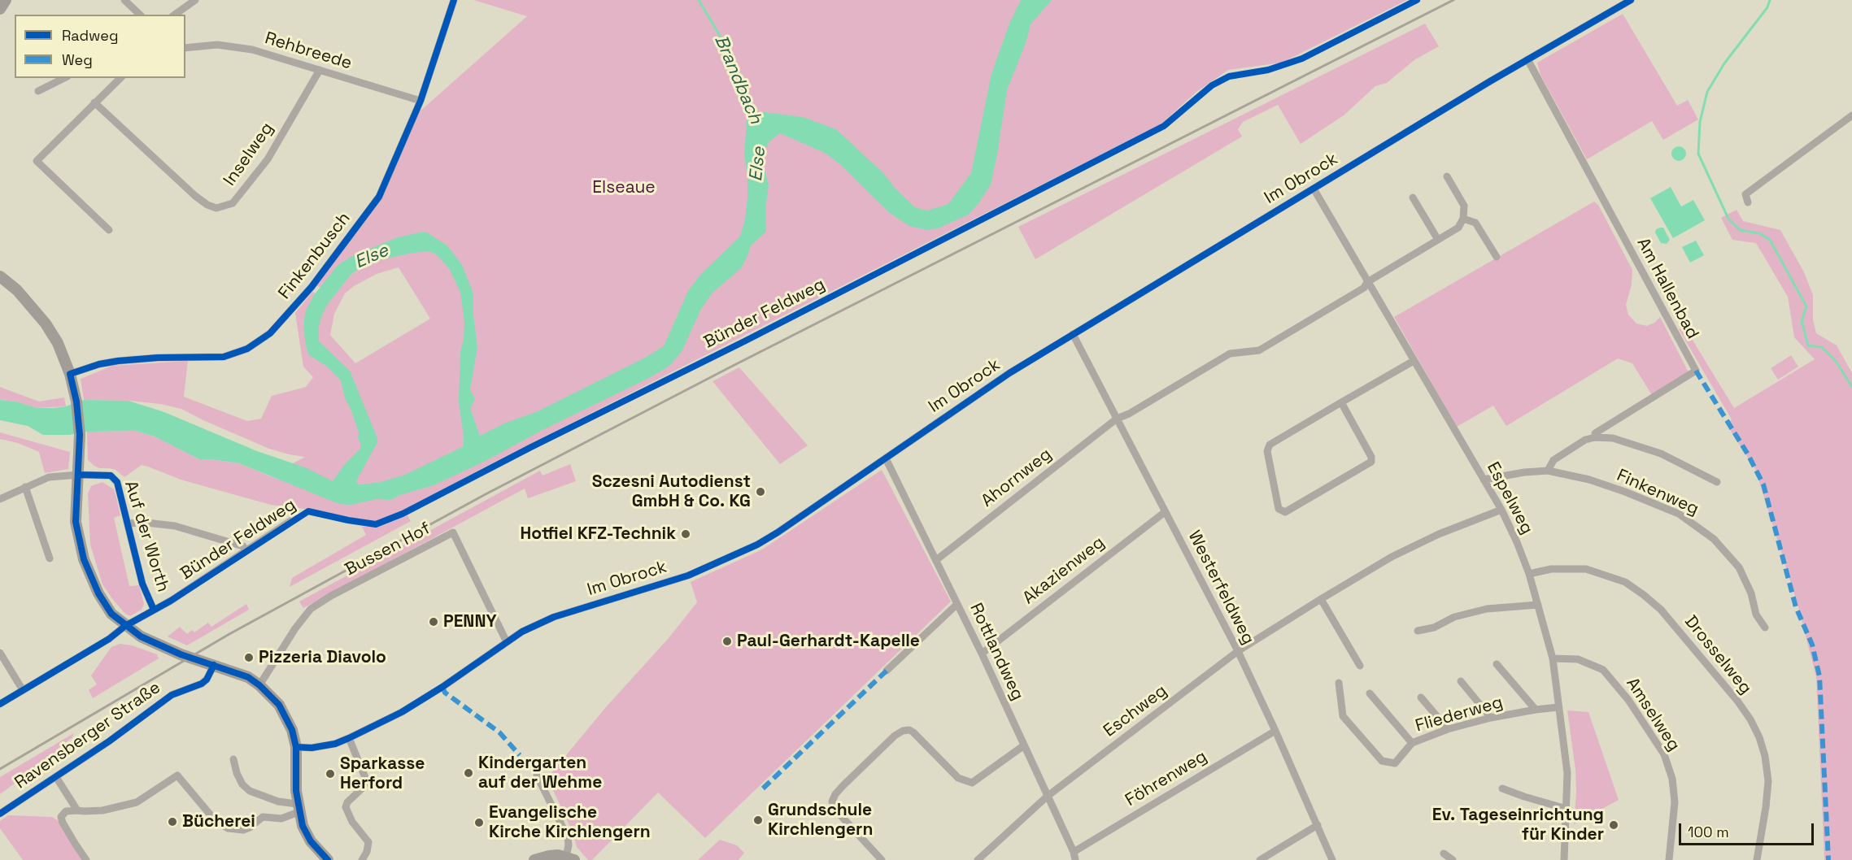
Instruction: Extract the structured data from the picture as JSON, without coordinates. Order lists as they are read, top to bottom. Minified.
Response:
{"streets":{"street":["Rehbreede","Inselweg","Im Obrock","Finkenbusch","Am Hallenbad","Bünder Feldweg","Ahornweg","Finkenweg","Espelweg","Auf der Worth","Bussen Hof","Akazienweg","Westerfeldweg","Rottlandweg","Drosselweg","Eschweg","Fliederweg","Amselweg","Ravensberger Straße","Föhrenweg"]},"crossings":[["Rehbreede","Inselweg"],["Rehbreede","Finkenbusch"],["Im Obrock","Am Hallenbad"],["Im Obrock","Espelweg"],["Im Obrock","Bussen Hof"],["Im Obrock","Westerfeldweg"],["Im Obrock","Rottlandweg"],["Am Hallenbad","Finkenweg"],["Bünder Feldweg","Auf der Worth"],["Ahornweg","Espelweg"],["Ahornweg","Westerfeldweg"],["Ahornweg","Rottlandweg"],["Finkenweg","Espelweg"],["Espelweg","Drosselweg"],["Espelweg","Eschweg"],["Espelweg","Fliederweg"],["Espelweg","Amselweg"],["Akazienweg","Westerfeldweg"],["Akazienweg","Rottlandweg"],["Westerfeldweg","Eschweg"],["Westerfeldweg","Föhrenweg"],["Rottlandweg","Eschweg"],["Rottlandweg","Föhrenweg"]],"water":["Brandbach","Else"],"parks":["Elseaue"],"places":["Sczesni Autodienst GmbH & Co. KG","Hotfiel KFZ-Technik","PENNY","Paul-Gerhardt-Kapelle","Pizzeria Diavolo","Kindergarten auf der Wehme","Sparkasse Herford","Grundschule Kirchlengern","Bücherei","Evangelische Kirche Kirchlengern","Ev. Tageseinrichtung für Kinder"],"legend":["Radweg","Weg"],"scale_bar":"100 m"}
